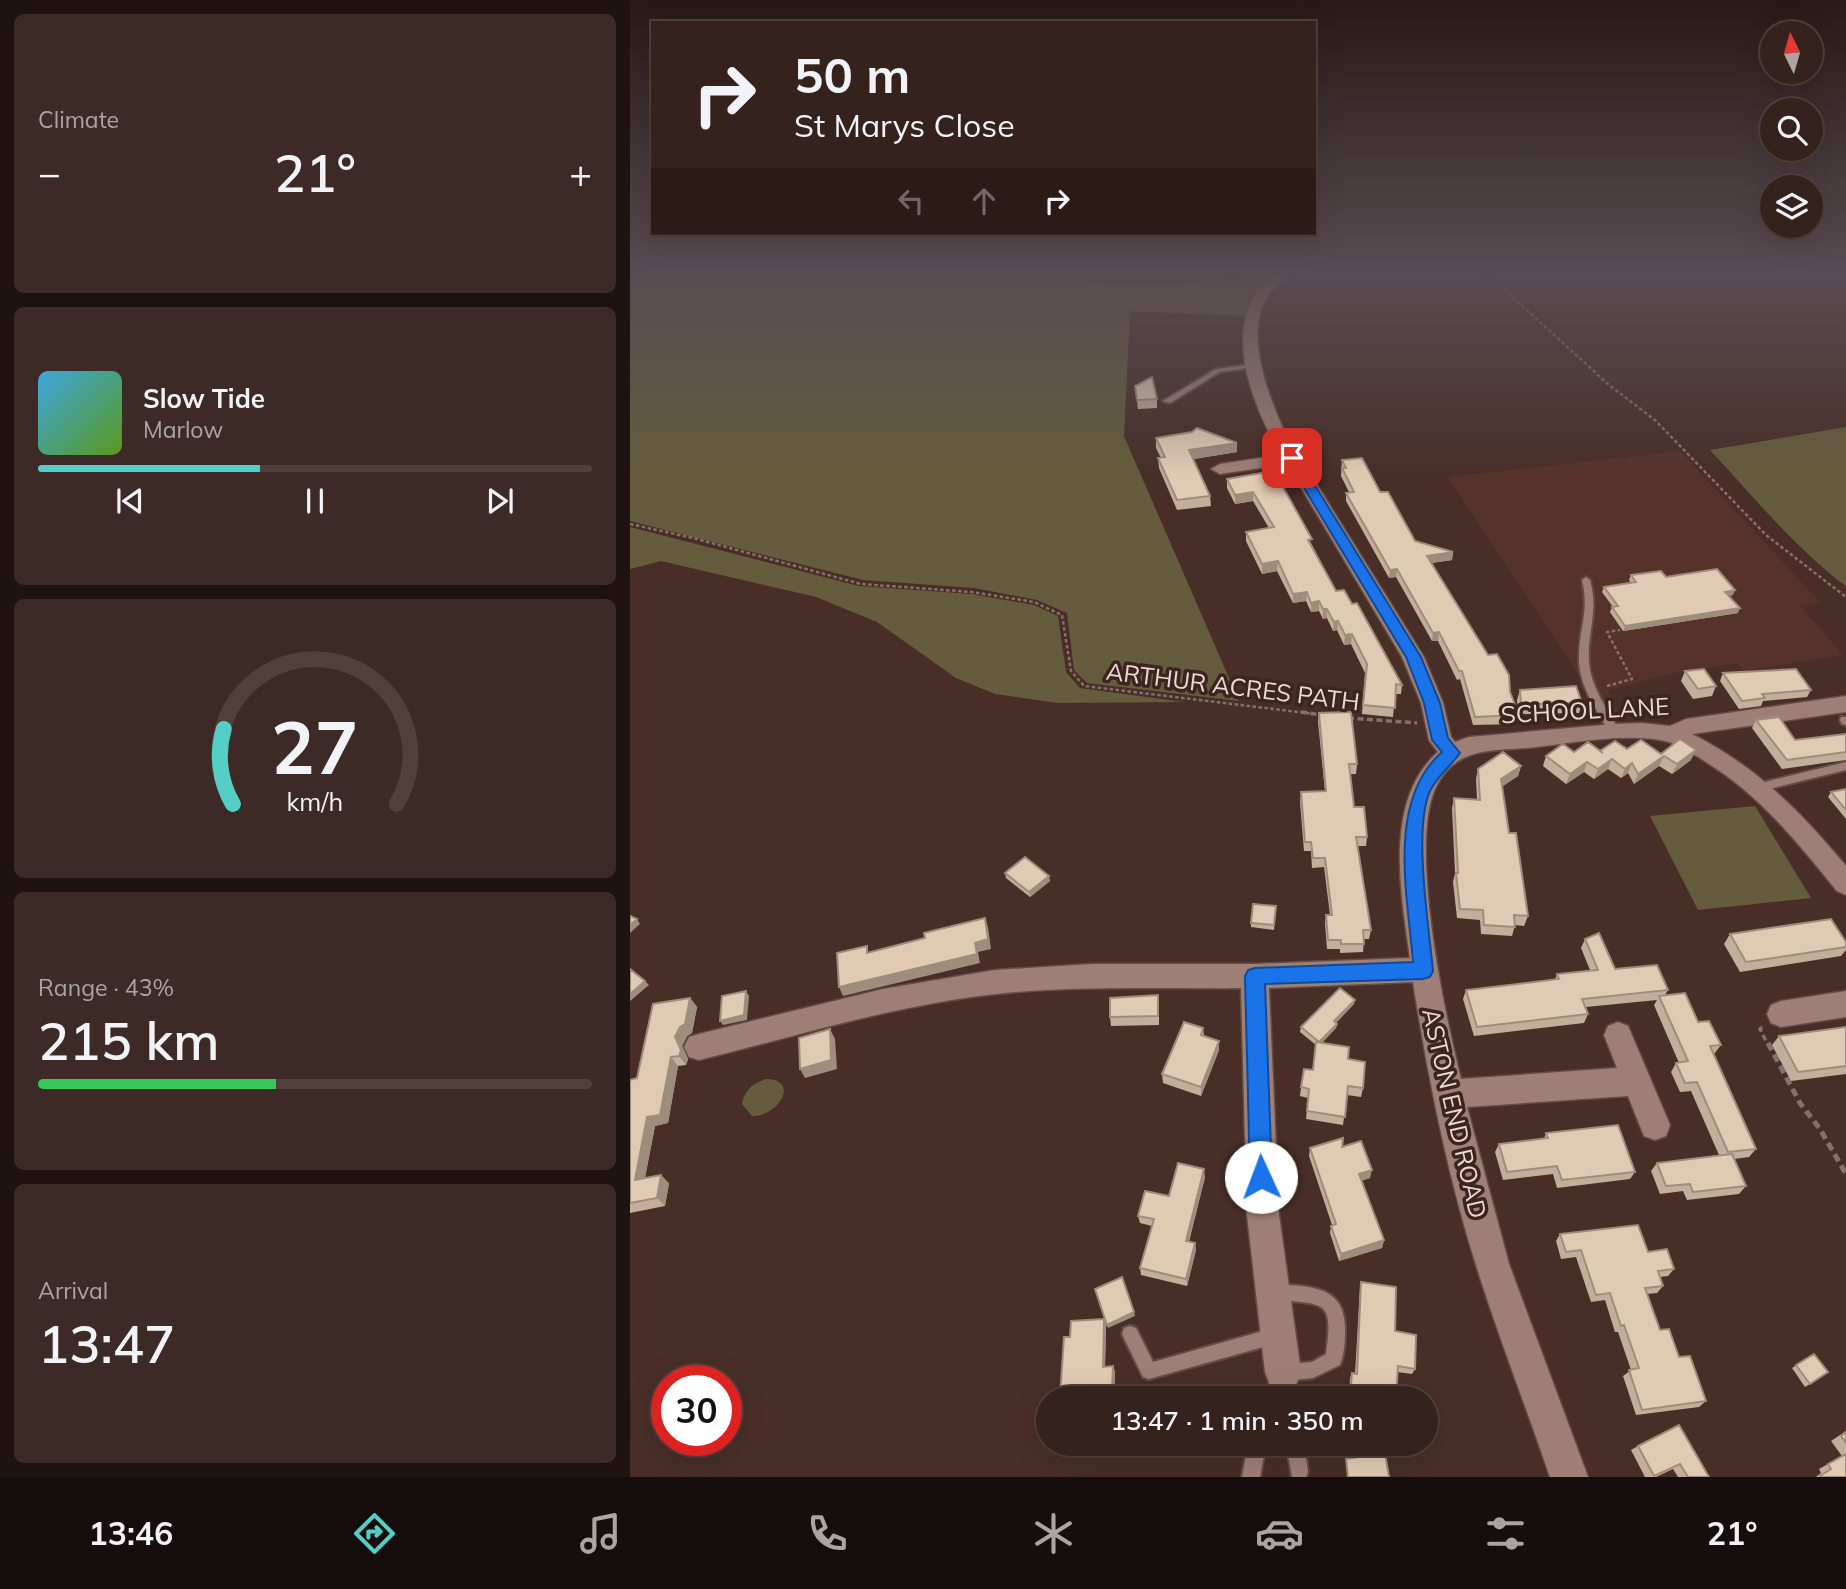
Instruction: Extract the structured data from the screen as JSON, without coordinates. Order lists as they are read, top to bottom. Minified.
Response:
{"streets":{"street":["SCHOOL LANE","ASTON END ROAD"],"path":["ARTHUR ACRES PATH"]},"crossings":[["SCHOOL LANE","ASTON END ROAD"]],"north":"top","page":{"tile":["Climate",["Range · 43%","215 km"],["Arrival","13:47"]],"turn":["50 m","St Marys Close"],"heat":["−","21°","+"],"song":["Slow Tide","Marlow"],"limit":"30","trip":"13:47 · 1 min · 350 m","tabs":["13:46","21°"],"gauge":["27","km/h"]}}
